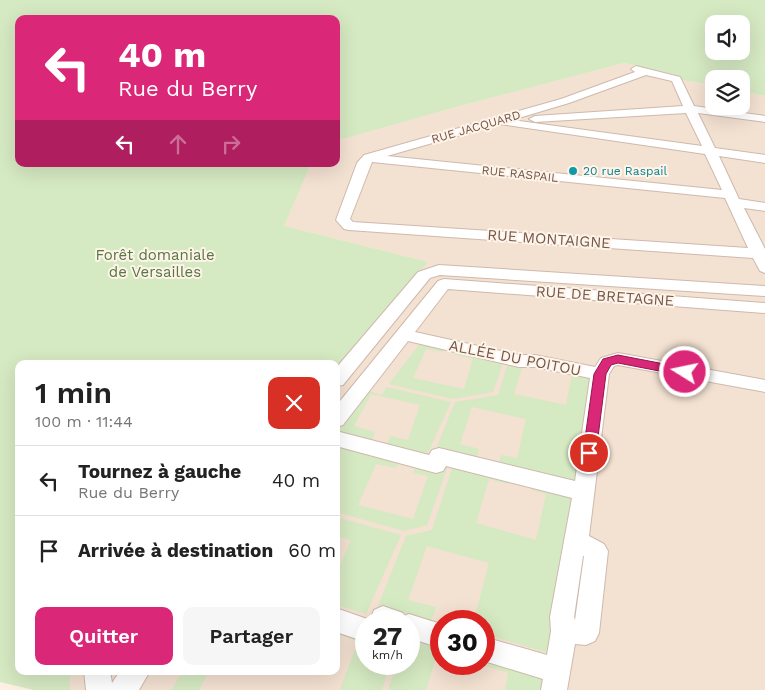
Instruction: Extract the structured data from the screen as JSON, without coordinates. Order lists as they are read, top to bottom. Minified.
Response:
{"streets":{"street":["RUE JACQUARD","RUE RASPAIL","RUE MONTAIGNE","RUE DE BRETAGNE","ALLÉE DU POITOU"]},"crossings":[["RUE JACQUARD","RUE RASPAIL"],["RUE JACQUARD","RUE MONTAIGNE"],["RUE RASPAIL","RUE MONTAIGNE"]],"parks":["Forêt domaniale de Versailles"],"places":["20 rue Raspail"],"page":{"turn":["40 m","Rue du Berry"],"heading":["1 min","100 m · 11:44"],"list":[{"name":"Tournez à gauche","note":"Rue du Berry","value":"40 m"},{"name":"Arrivée à destination","value":"60 m"}],"buttons":["Quitter","Partager"],"speed":"27 km/h","limit":"30"}}
